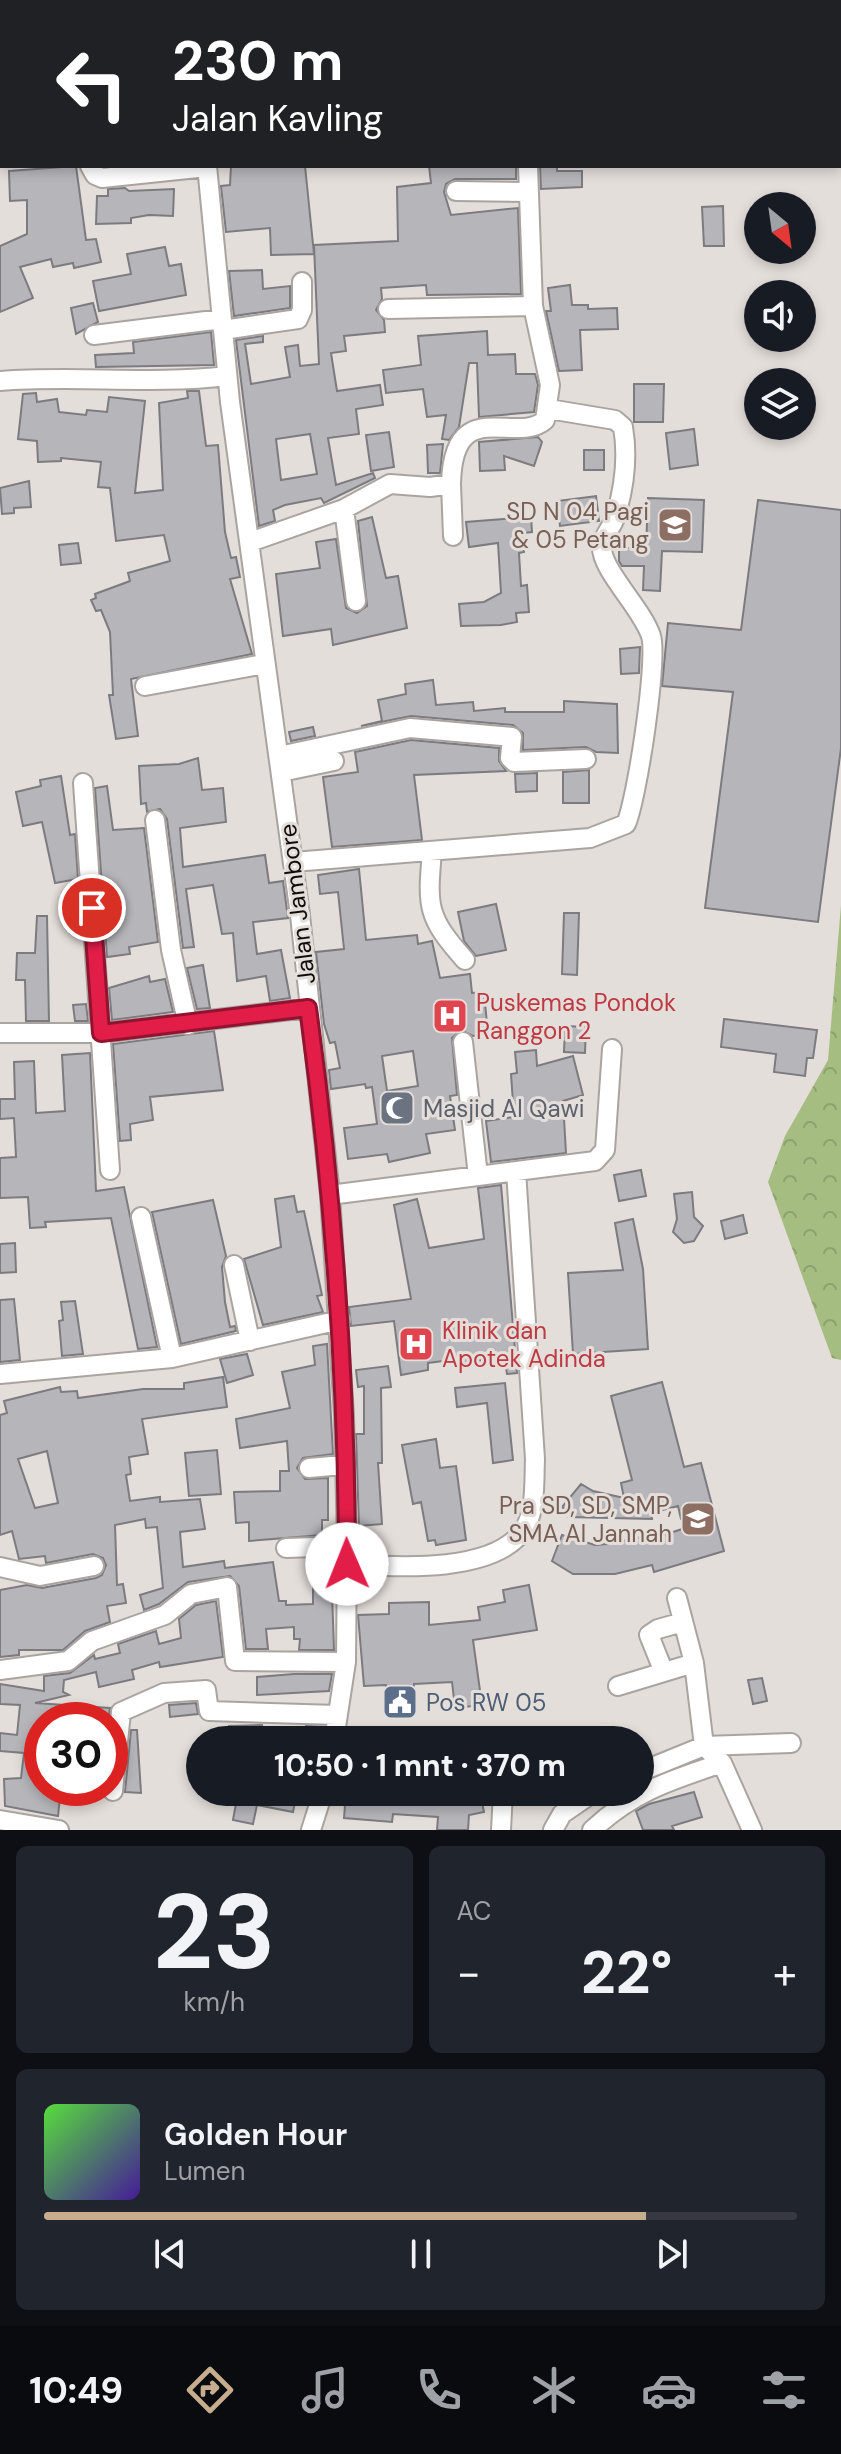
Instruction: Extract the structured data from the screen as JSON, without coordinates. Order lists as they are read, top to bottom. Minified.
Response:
{"streets":{"street":["Jalan Jambore"]},"places":{"school or university":["SD N 04 Pagi & 05 Petang","Pra SD, SD, SMP, SMA Al Jannah"],"hospital":["Puskemas Pondok Ranggon 2","Klinik dan Apotek Adinda"],"mosque":["Masjid Al Qawi"],"public building":["Pos RW 05"]},"north":"bottom right","page":{"turn":["230 m","Jalan Kavling"],"limit":"30","trip":"10:50 · 1 mnt · 370 m","tile":[["23","km/h"],"AC"],"heat":["−","22°","+"],"song":["Golden Hour","Lumen"],"tabs":"10:49"}}
